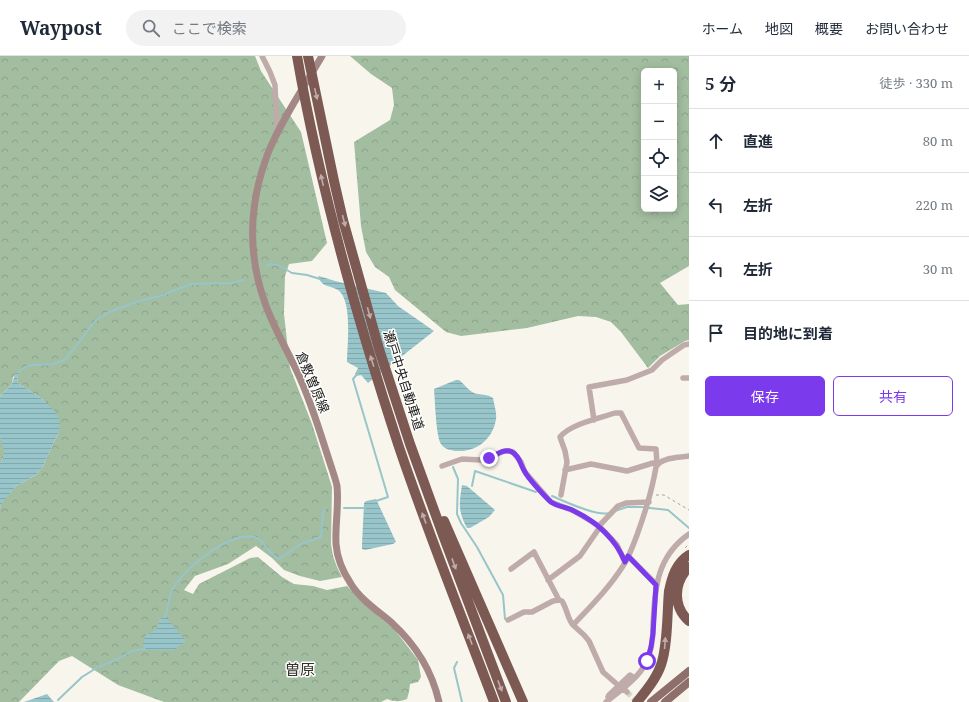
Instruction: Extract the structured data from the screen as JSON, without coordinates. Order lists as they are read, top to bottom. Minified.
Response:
{"streets":{"highway":["瀬戸中央自動車道"],"street":["倉敷曽原線"]},"districts":["曽原"],"page":{"header":"Waypost","search":"ここで検索","nav":["ホーム","地図","概要","お問い合わせ"],"heading":["5 分","徒歩 · 330 m"],"map_buttons":["+","−"],"list":[["直進","80 m"],["左折","220 m"],["左折","30 m"],"目的地に到着"],"buttons":["保存","共有"]}}
